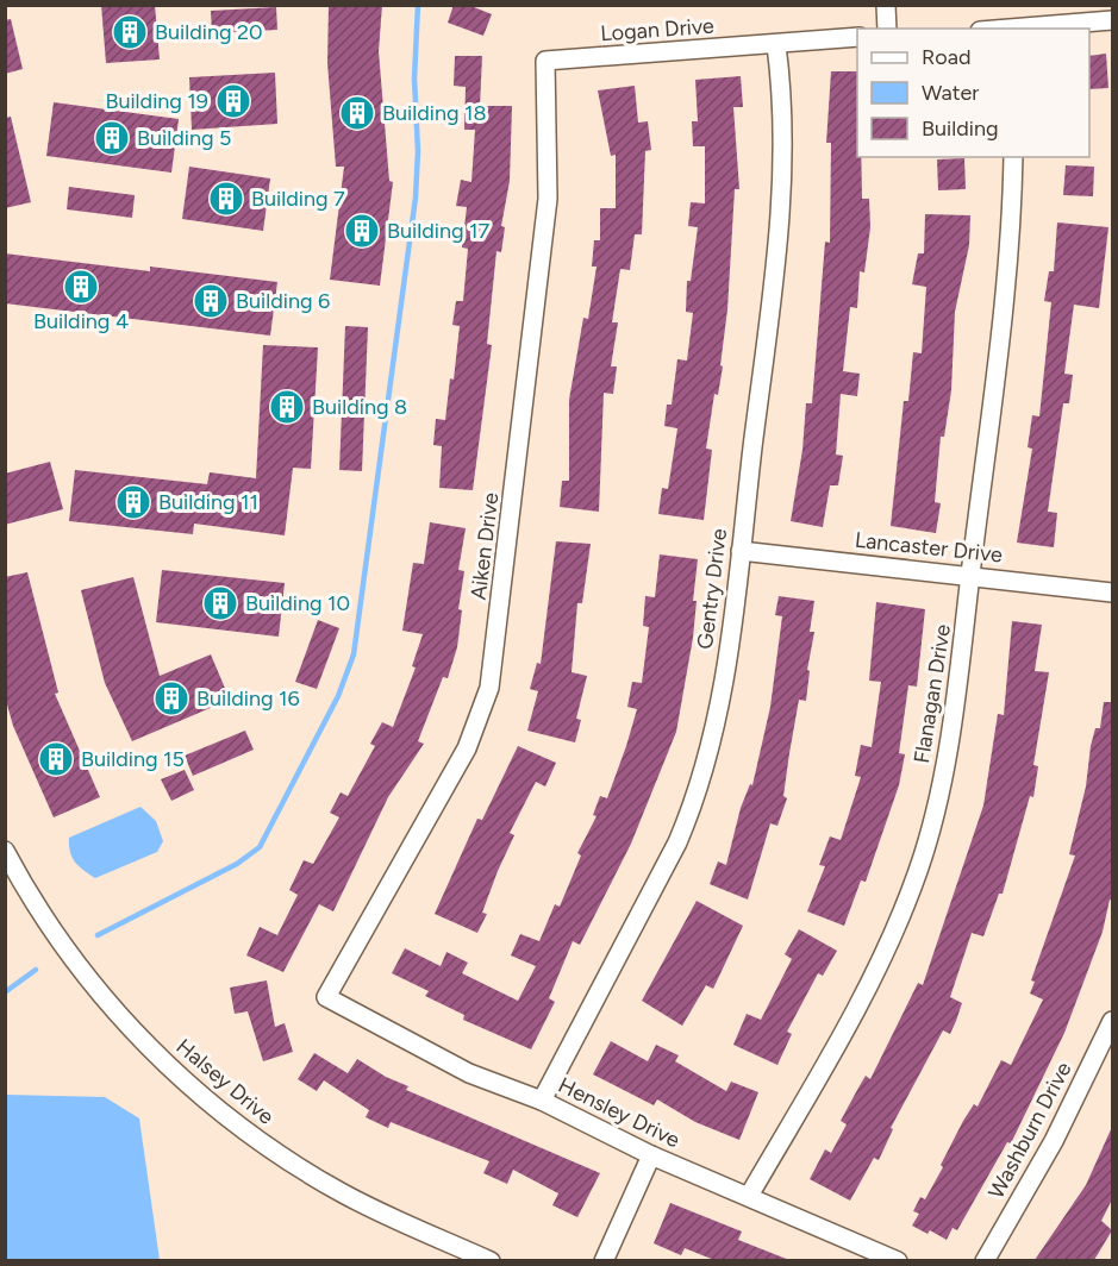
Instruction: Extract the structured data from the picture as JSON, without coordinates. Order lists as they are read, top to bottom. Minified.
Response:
{"streets":{"street":["Logan Drive","Aiken Drive","Lancaster Drive","Gentry Drive","Flanagan Drive","Halsey Drive","Hensley Drive","Washburn Drive"]},"crossings":[["Logan Drive","Aiken Drive"],["Logan Drive","Gentry Drive"],["Aiken Drive","Hensley Drive"],["Lancaster Drive","Gentry Drive"],["Lancaster Drive","Flanagan Drive"],["Gentry Drive","Hensley Drive"],["Flanagan Drive","Hensley Drive"]],"places":{"building":["Building 20","Building 19","Building 18","Building 5","Building 7","Building 17","Building 4","Building 6","Building 8","Building 11","Building 10","Building 16","Building 15"]},"legend":["Road","Water","Building"]}
